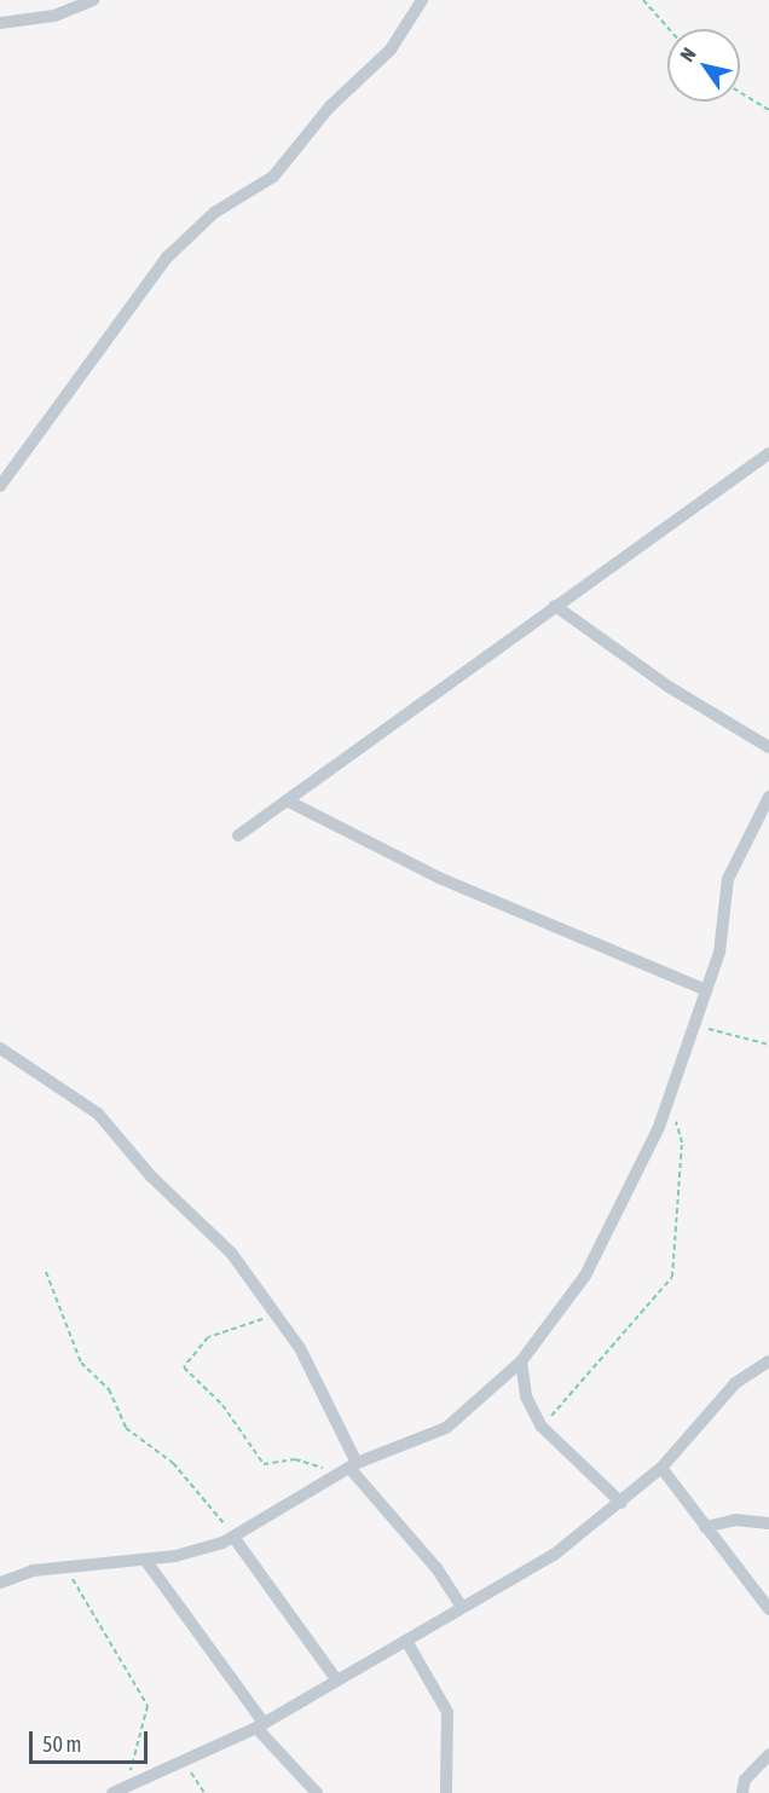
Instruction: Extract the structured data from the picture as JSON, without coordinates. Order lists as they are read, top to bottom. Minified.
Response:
{"scale_bar":"50 m","north":"top left"}
